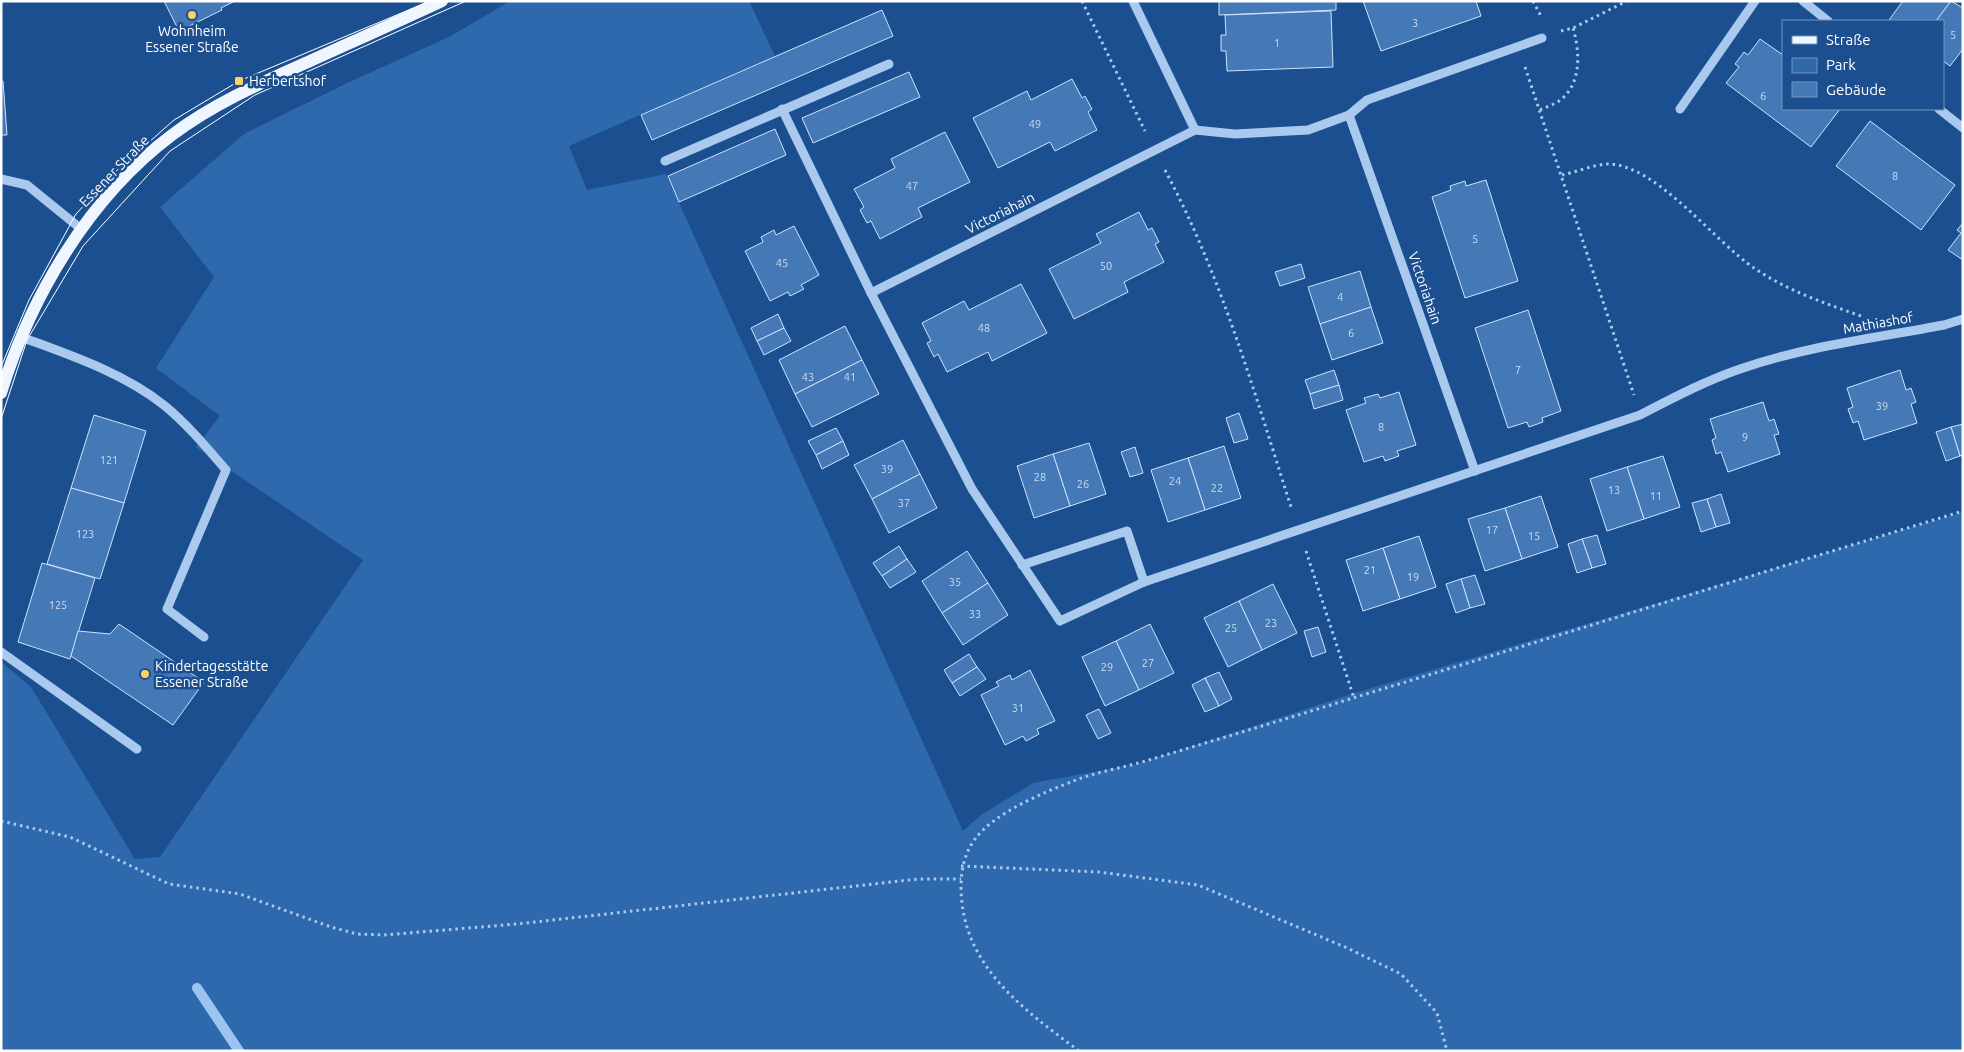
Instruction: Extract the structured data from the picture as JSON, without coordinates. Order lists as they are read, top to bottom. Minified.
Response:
{"streets":{"main road":["Essener Straße"],"street":["Victoriahain","Mathiashof"]},"places":{"other":["Wohnheim Essener Straße","Kindertagesstätte Essener Straße"],"transit":["Herbertshof"]},"house_numbers":["3","5","1","6","49","8","47","5","45","50","4","48","6","7","43","41","39","8","9","121","39","28","24","26","22","13","11","37","17","123","15","21","19","35","125","33","23","25","27","29","31"],"legend":["Straße","Park","Gebäude"]}
